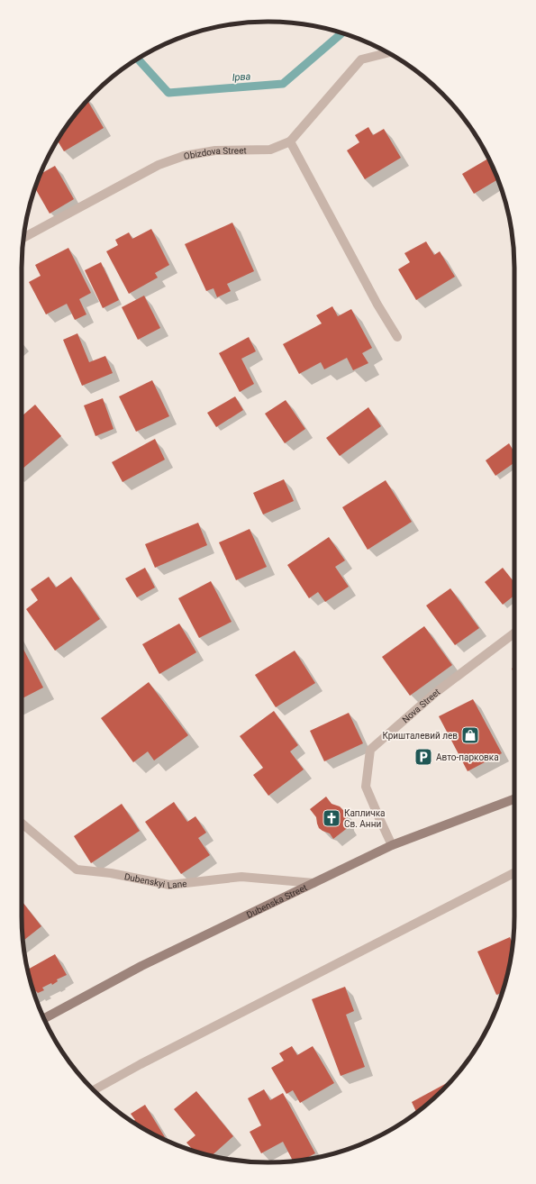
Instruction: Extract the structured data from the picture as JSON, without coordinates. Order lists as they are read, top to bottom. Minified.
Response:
{"streets":{"main road":["Dubenska Street"],"street":["Obizdova Street","Nova Street","Dubenskyi Lane"]},"crossings":[["Nova Street","Dubenska Street"],["Dubenskyi Lane","Dubenska Street"]],"water":["Ірва"],"places":{"shop":["Кришталевий лев"],"parking":["Авто-парковка"],"church":["Капличка Св. Анни"]}}
